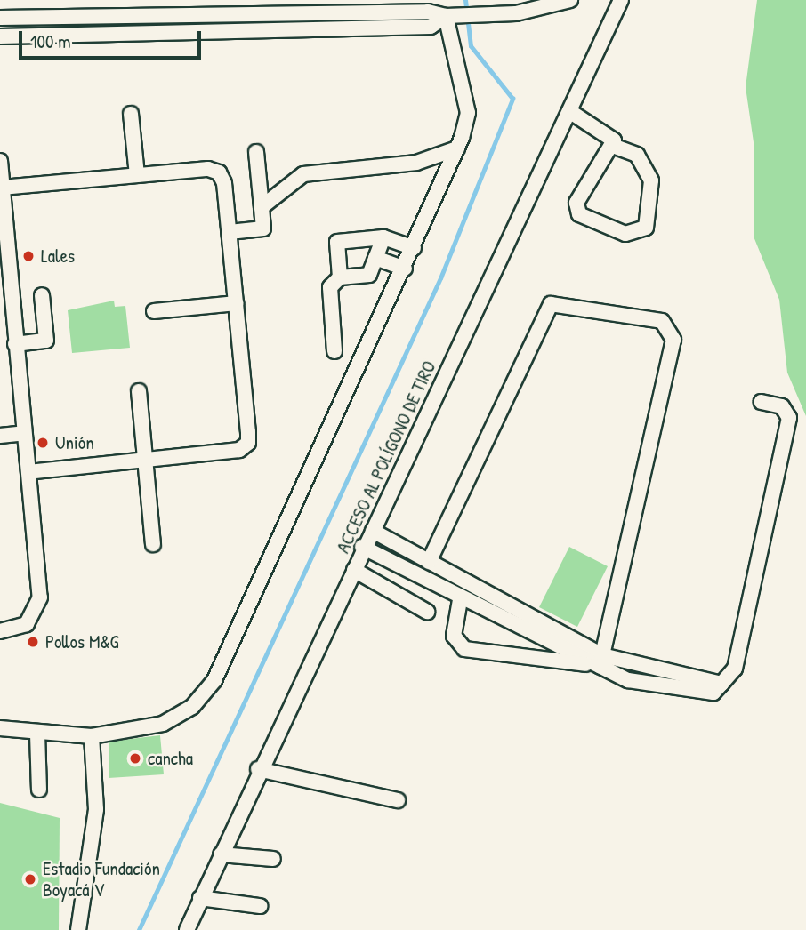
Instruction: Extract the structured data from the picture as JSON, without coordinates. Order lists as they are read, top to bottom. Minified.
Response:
{"streets":{"street":["ACCESO AL POLÍGONO DE TIRO"]},"places":["Lales","Unión","Pollos M&G","cancha","Estadio Fundación Boyacá V"],"scale_bar":"100 m"}
